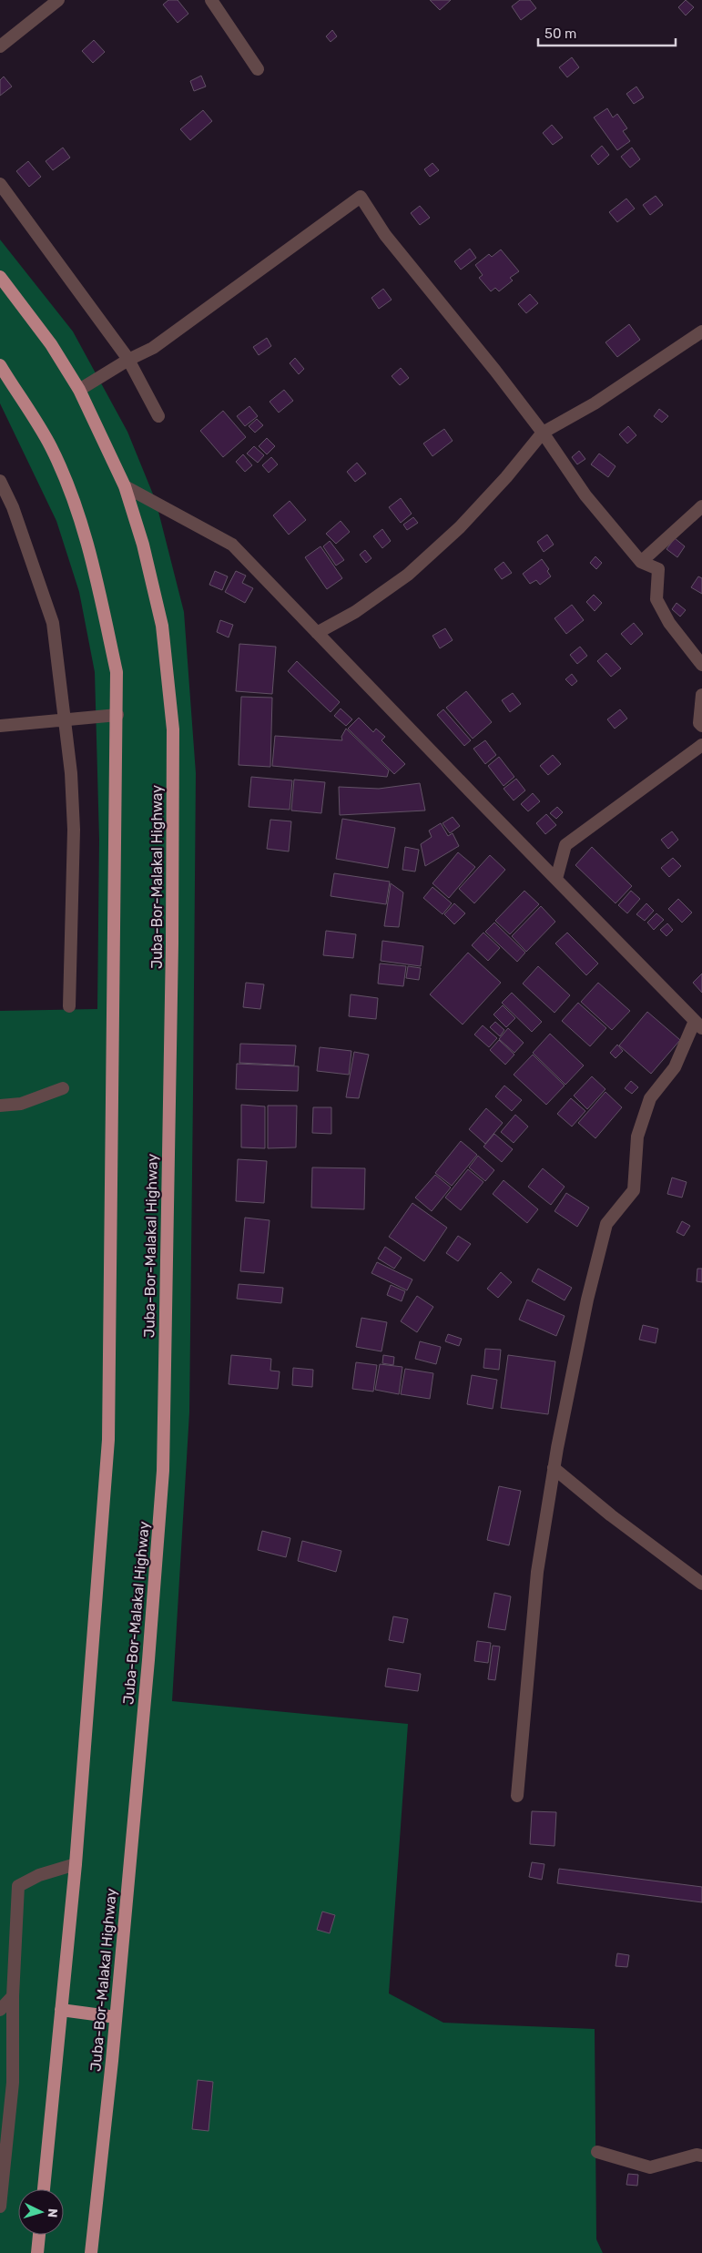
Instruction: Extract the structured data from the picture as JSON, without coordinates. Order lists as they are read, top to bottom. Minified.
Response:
{"streets":{"highway":["Juba-Bor-Malakal Highway"]},"scale_bar":"50 m","north":"right"}
